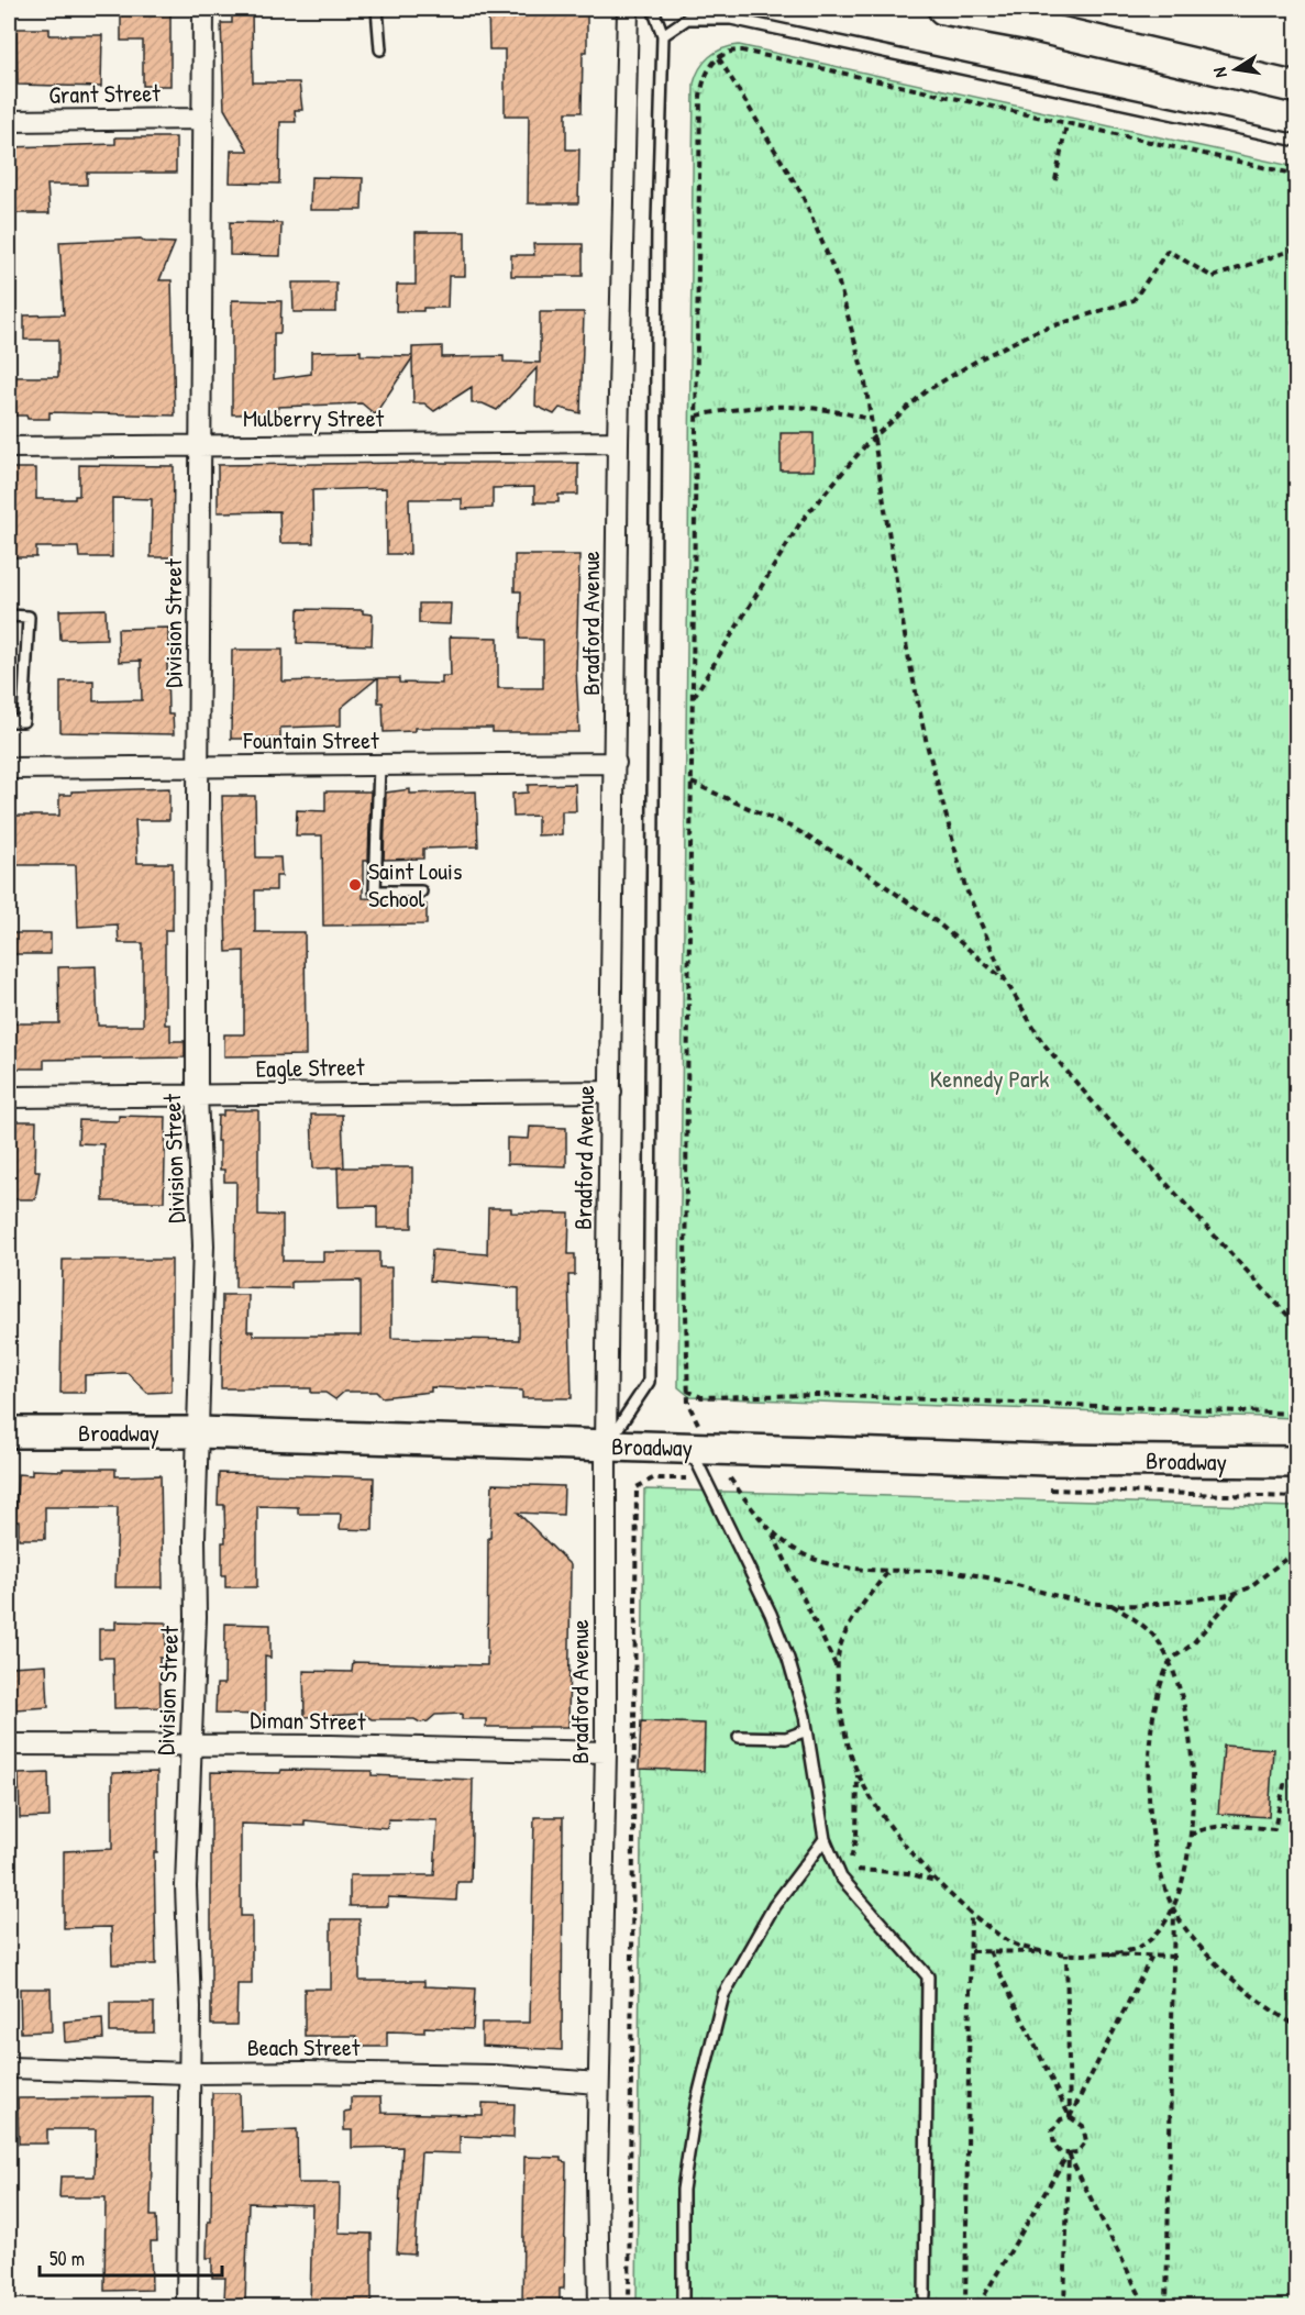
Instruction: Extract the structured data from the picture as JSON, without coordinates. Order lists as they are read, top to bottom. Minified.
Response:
{"streets":{"main road":["Broadway"],"street":["Grant Street","Mulberry Street","Division Street","Bradford Avenue","Fountain Street","Eagle Street","Diman Street","Beach Street"]},"crossings":[["Grant Street","Division Street"],["Mulberry Street","Division Street"],["Mulberry Street","Bradford Avenue"],["Division Street","Fountain Street"],["Division Street","Eagle Street"],["Division Street","Broadway"],["Division Street","Diman Street"],["Division Street","Beach Street"],["Bradford Avenue","Fountain Street"],["Bradford Avenue","Eagle Street"],["Bradford Avenue","Broadway"],["Bradford Avenue","Diman Street"],["Bradford Avenue","Beach Street"]],"parks":["Kennedy Park"],"places":["Saint Louis School"],"scale_bar":"50 m","north":"left"}
